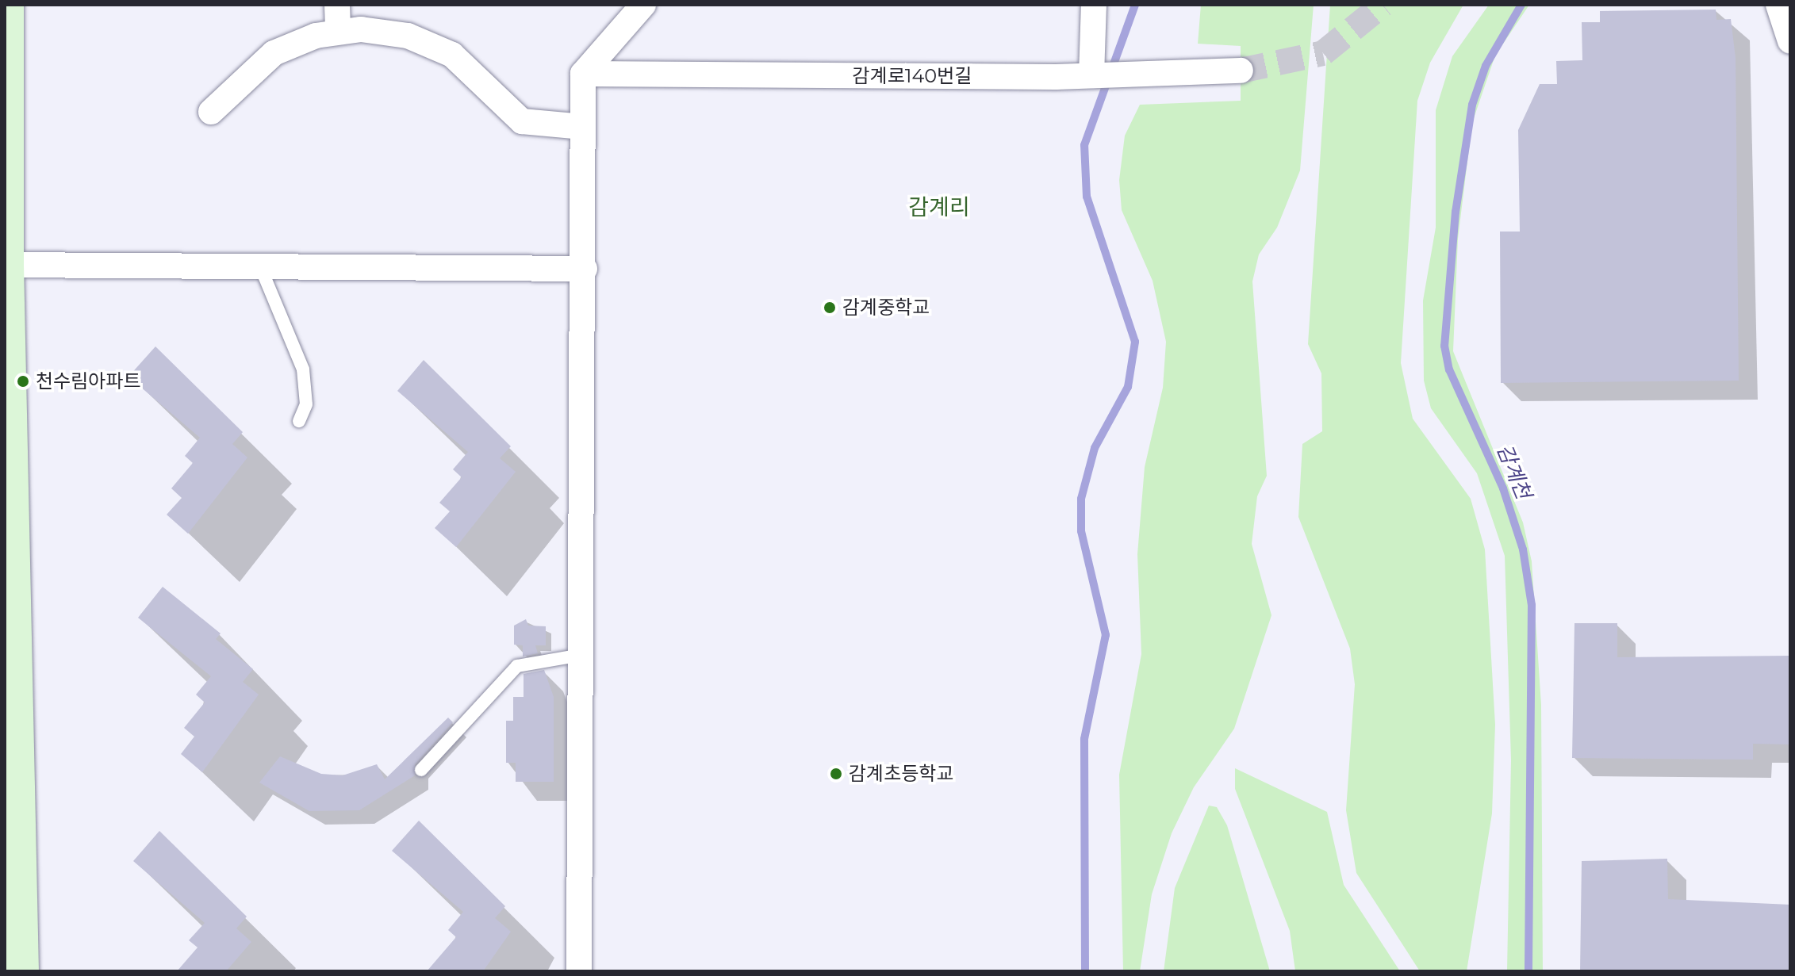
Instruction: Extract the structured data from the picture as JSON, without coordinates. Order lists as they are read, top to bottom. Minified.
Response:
{"streets":{"street":["감계로140번길"]},"districts":["감계리"],"water":["감계천"],"places":["감계중학교","천수림아파트","감계초등학교"]}
